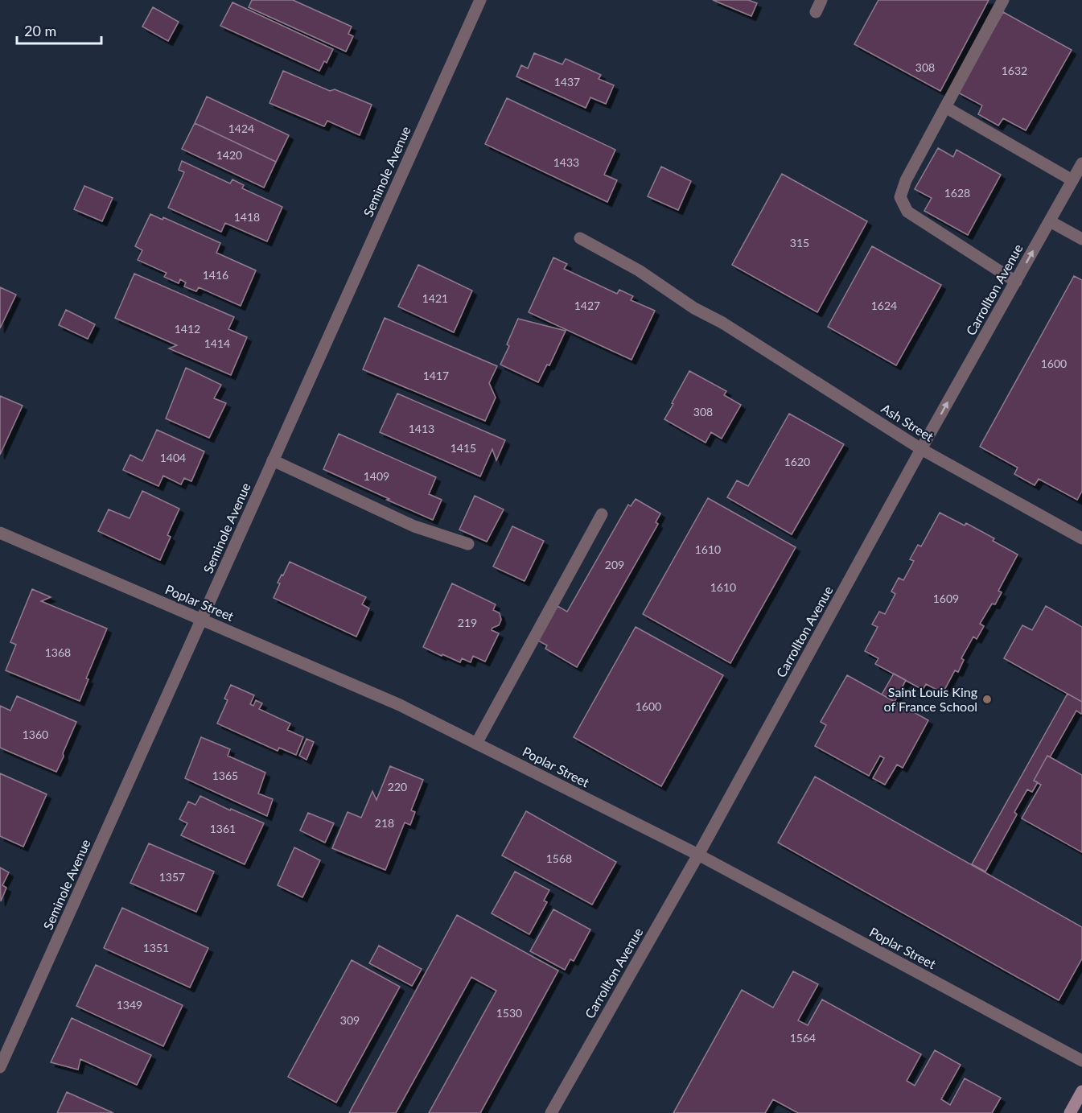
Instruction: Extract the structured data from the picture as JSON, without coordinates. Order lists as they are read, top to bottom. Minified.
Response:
{"streets":{"street":["Seminole Avenue","Carrollton Avenue","Ash Street","Poplar Street"]},"crossings":[["Seminole Avenue","Poplar Street"],["Carrollton Avenue","Ash Street"],["Carrollton Avenue","Poplar Street"]],"places":["Saint Louis King of France School"],"house_numbers":["308","1632","1437","1424","1420","1433","1628","1418","315","1416","1421","1427","1624","1412","1414","1600","1417","308","1413","1415","1404","1620","1409","1610","209","1610","1609","219","1368","1600","1360","1365","220","218","1361","1568","1357","1351","1349","1530","309","1564"],"scale_bar":"20 m"}
